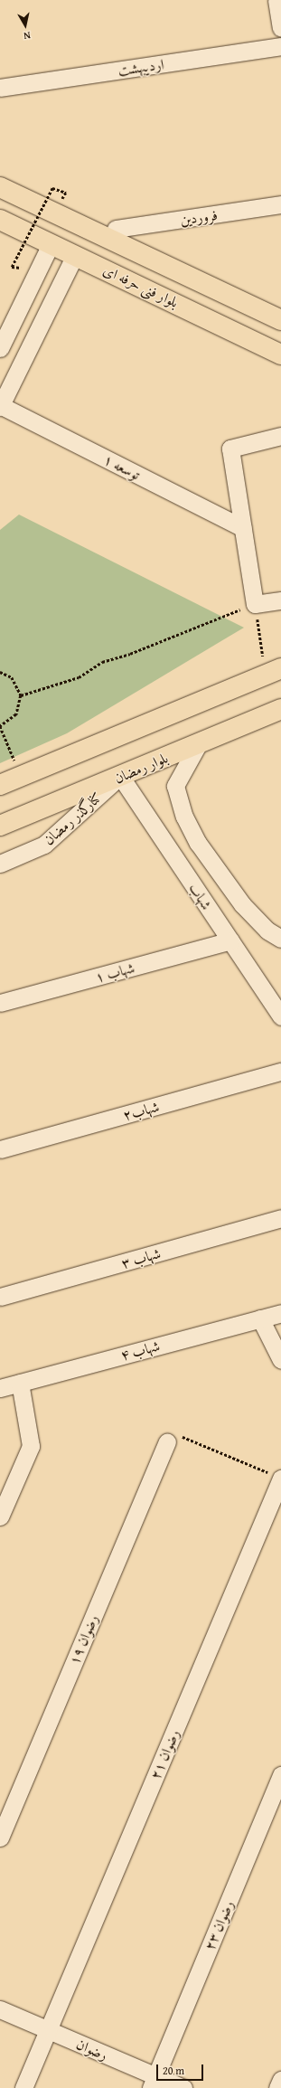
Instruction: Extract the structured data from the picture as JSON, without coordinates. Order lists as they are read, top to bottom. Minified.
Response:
{"streets":{"main road":["بلوار فنی حرفه ای","بلوار رمضان"],"street":["اردیبهشت","فروردین","توسعه ۱","کنارگذر رمضان","شهاب","شهاب ۱","شهاب۲","شهاب ۳","شهاب ۴","رضوان ۱۹","رضوان ۲۱","رضوان ۲۳","رضوان"]},"crossings":[["بلوار رمضان","کنارگذر رمضان"],["بلوار رمضان","شهاب"],["کنارگذر رمضان","شهاب"],["شهاب","شهاب ۱"],["رضوان ۲۱","رضوان"],["رضوان ۲۳","رضوان"]],"scale_bar":"20 m","north":"bottom"}
